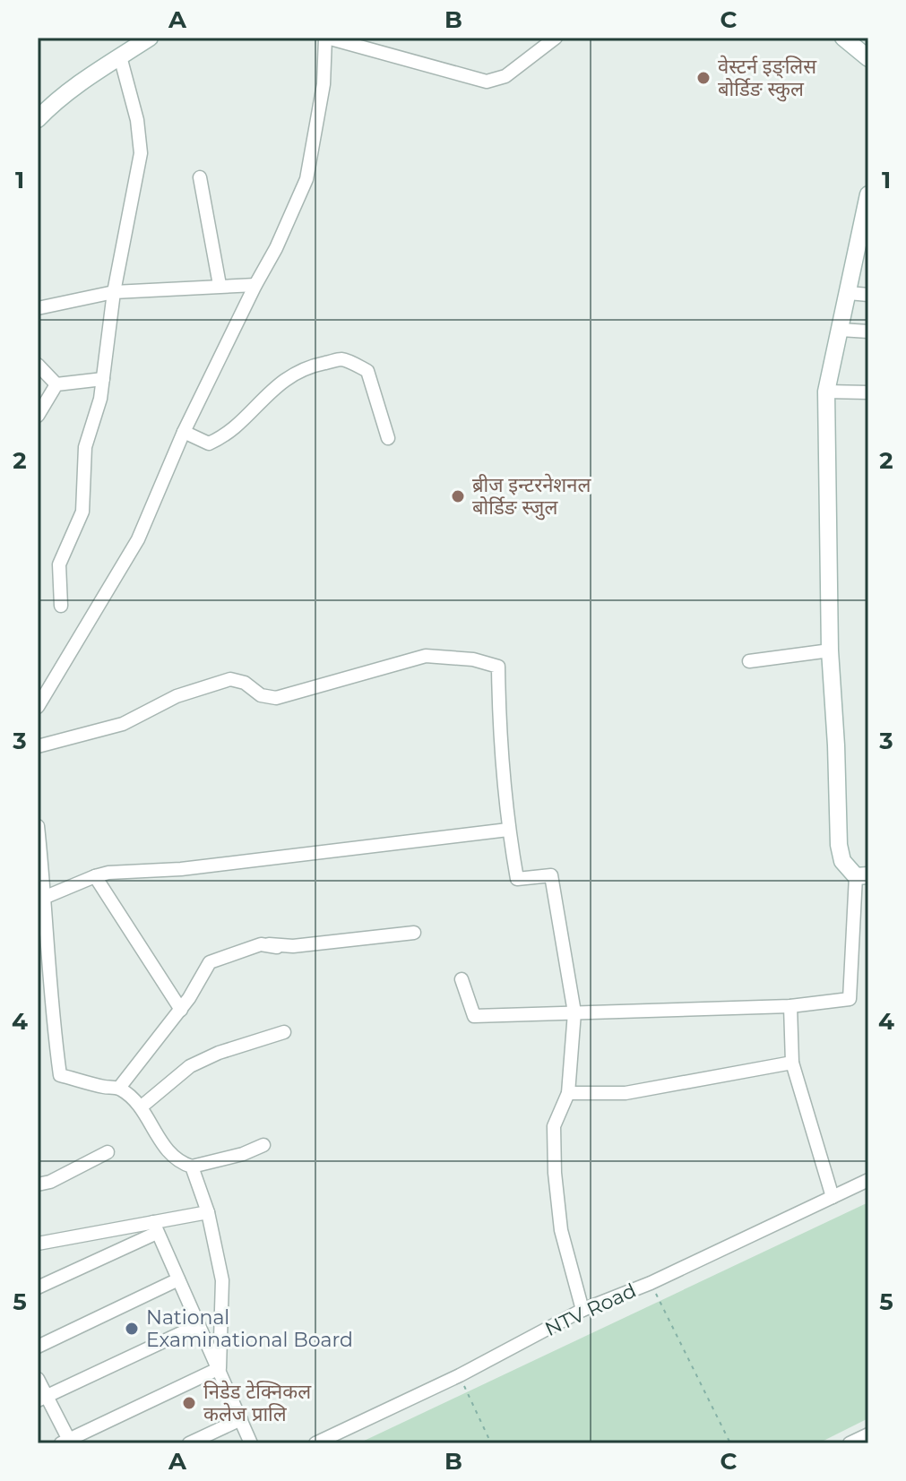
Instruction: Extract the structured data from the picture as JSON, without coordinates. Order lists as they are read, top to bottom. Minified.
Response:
{"streets":{"street":["NTV Road"]},"places":["वेस्टर्न इङ्लिस बोर्डिङ स्कुल","ब्रीज इन्टरनेशनल बोर्डिङ स्जुल","National Examinational Board","निडेड टेक्निकल कलेज प्रालि"],"grid":{"columns":["A","B","C"],"rows":["1","2","3","4","5"]}}
